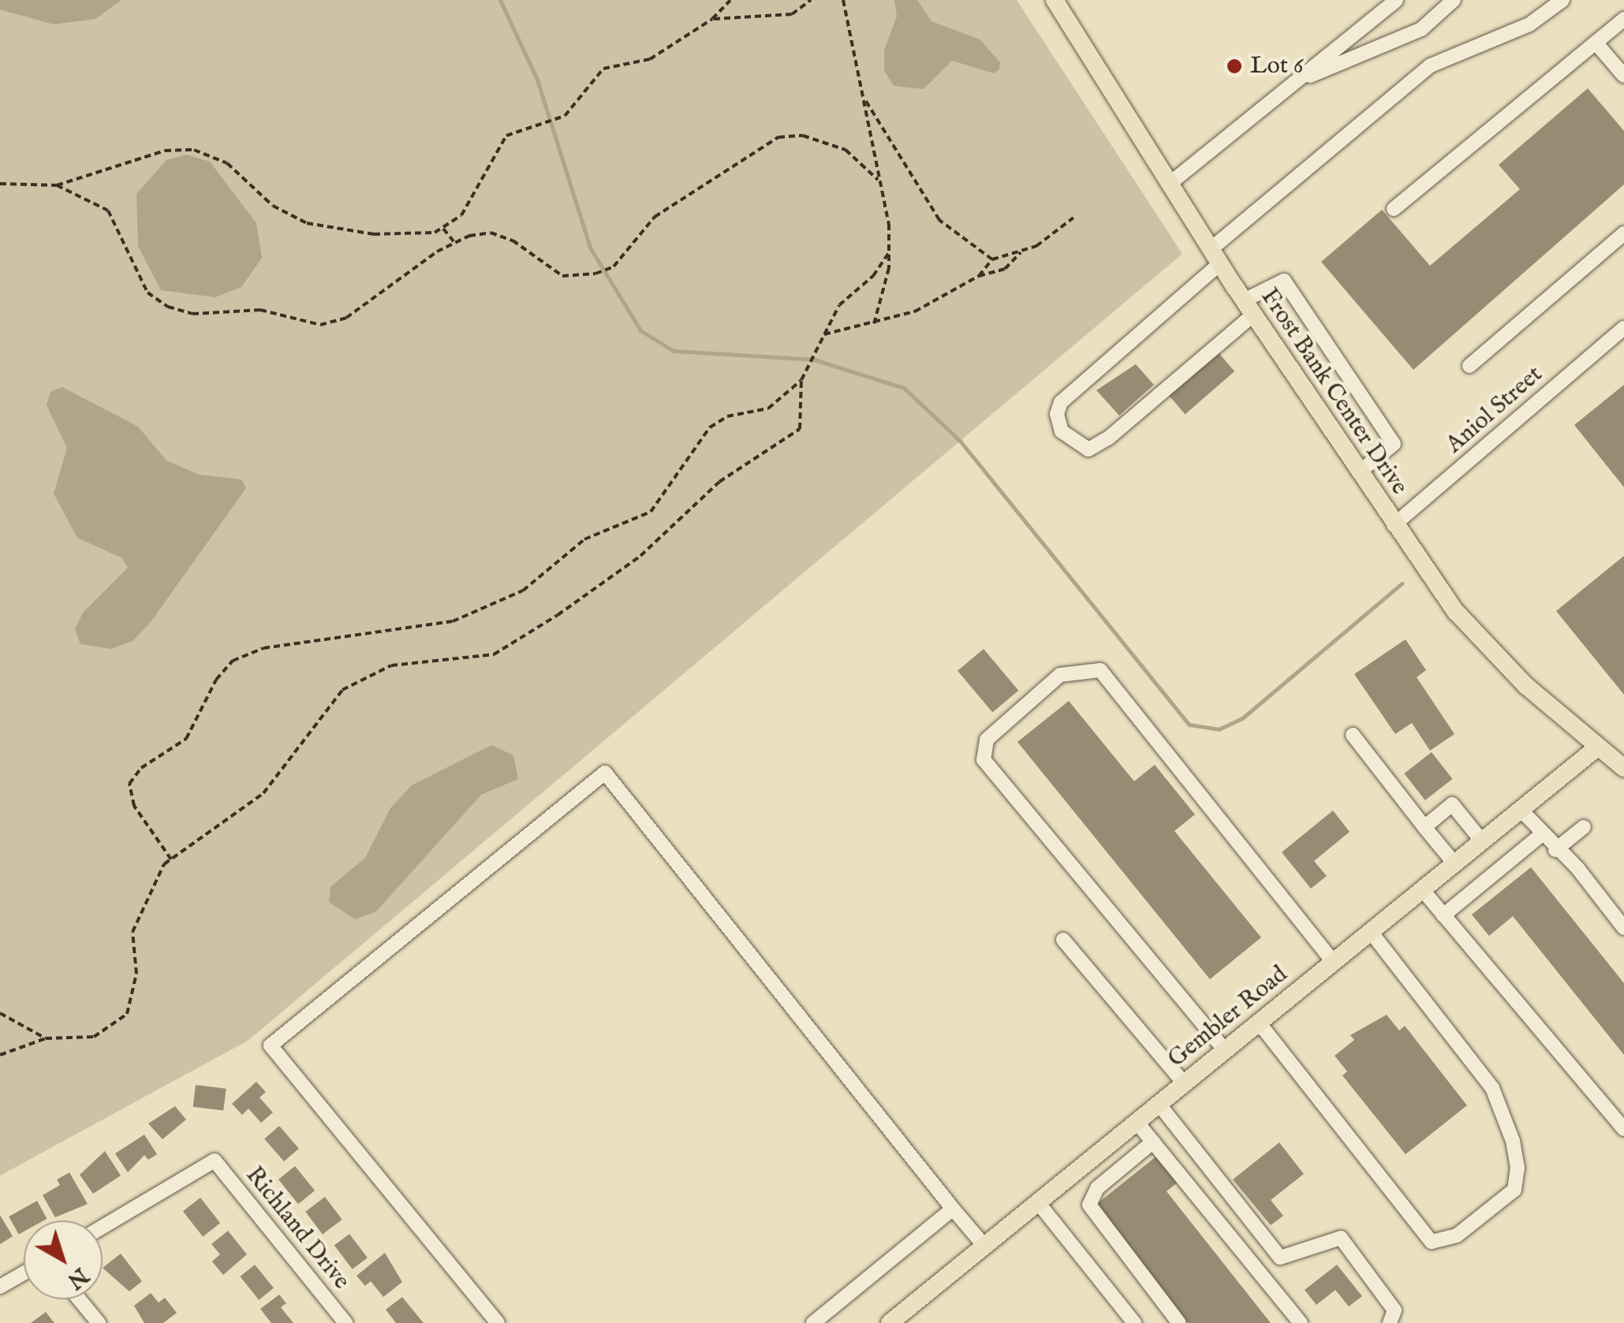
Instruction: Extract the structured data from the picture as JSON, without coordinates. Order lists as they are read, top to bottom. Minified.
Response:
{"streets":{"main road":["Frost Bank Center Drive","Gembler Road"],"street":["Aniol Street","Richland Drive"]},"crossings":[["Frost Bank Center Drive","Aniol Street"],["Frost Bank Center Drive","Gembler Road"]],"places":["Lot 6"],"north":"bottom right"}
